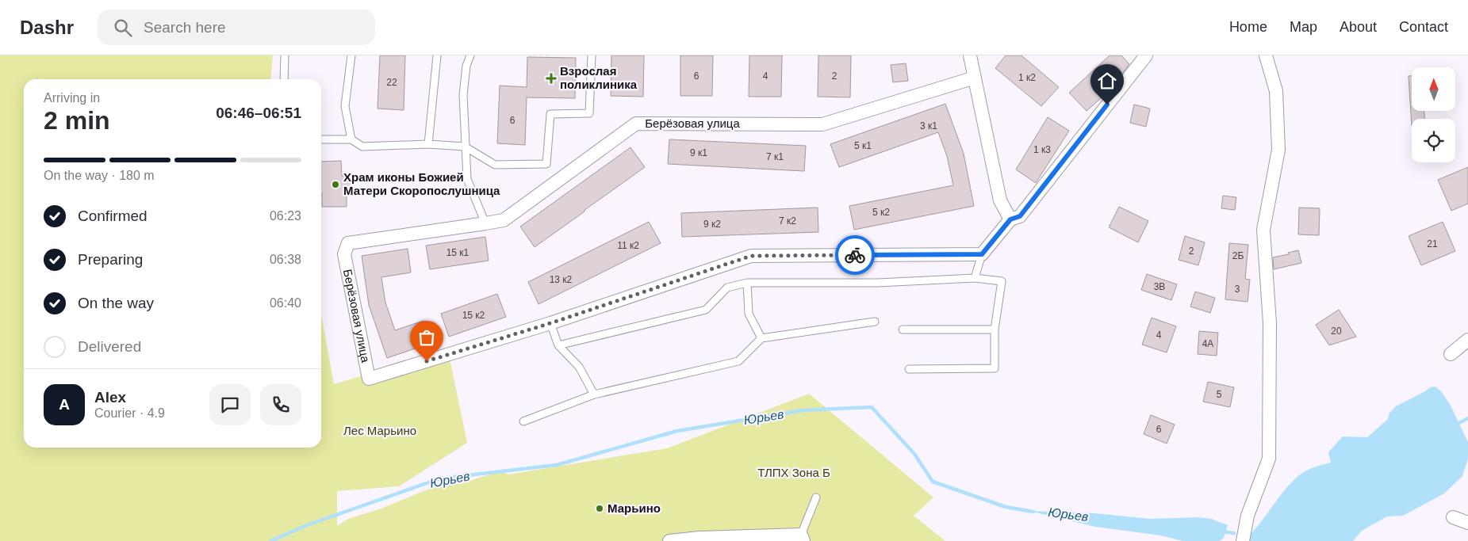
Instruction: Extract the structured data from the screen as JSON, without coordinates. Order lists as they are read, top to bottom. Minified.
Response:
{"streets":{"street":["Берёзовая улица"]},"water":["Юрьев"],"parks":["Лес Марьино","ТЛПХ Зона Б"],"places":{"health":["Взрослая поликлиника"],"other":["Храм иконы Божией Матери Скоропослушница","Марьино"]},"house_numbers":["6","4","2","1 к2","22","6","3 к1","5 к1","1 к3","9 к1","7 к1","5 к2","7 к2","9 к2","21","11 к2","2","15 к1","2Б","13 к2","3В","3","15 к2","20","4","4А","5","6"],"north":"top","page":{"header":"Dashr","search":"Search here","nav":["Home","Map","About","Contact"],"heading":["2 min","Arriving in","06:46–06:51"],"panel":["Alex","Courier · 4.9"],"bar":"On the way · 180 m","list":[["Confirmed","06:23"],["Preparing","06:38"],["On the way","06:40"],"Delivered"],"round":"A"}}
